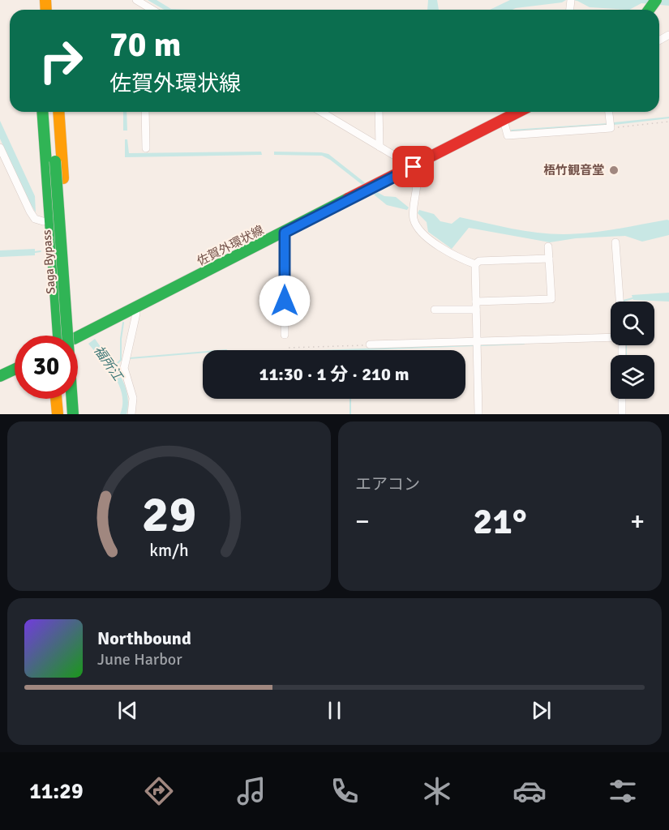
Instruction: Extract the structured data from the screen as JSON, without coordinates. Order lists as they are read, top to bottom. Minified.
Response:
{"streets":{"main road":["佐賀外環状線","Saga Bypass"]},"water":["福所江"],"places":["梧竹観音堂"],"page":{"turn":["70 m","佐賀外環状線"],"limit":"30","trip":"11:30 · 1 分 · 210 m","tile":"エアコン","heat":["−","21°","+"],"song":["Northbound","June Harbor"],"tabs":"11:29","gauge":["29","km/h"]}}
